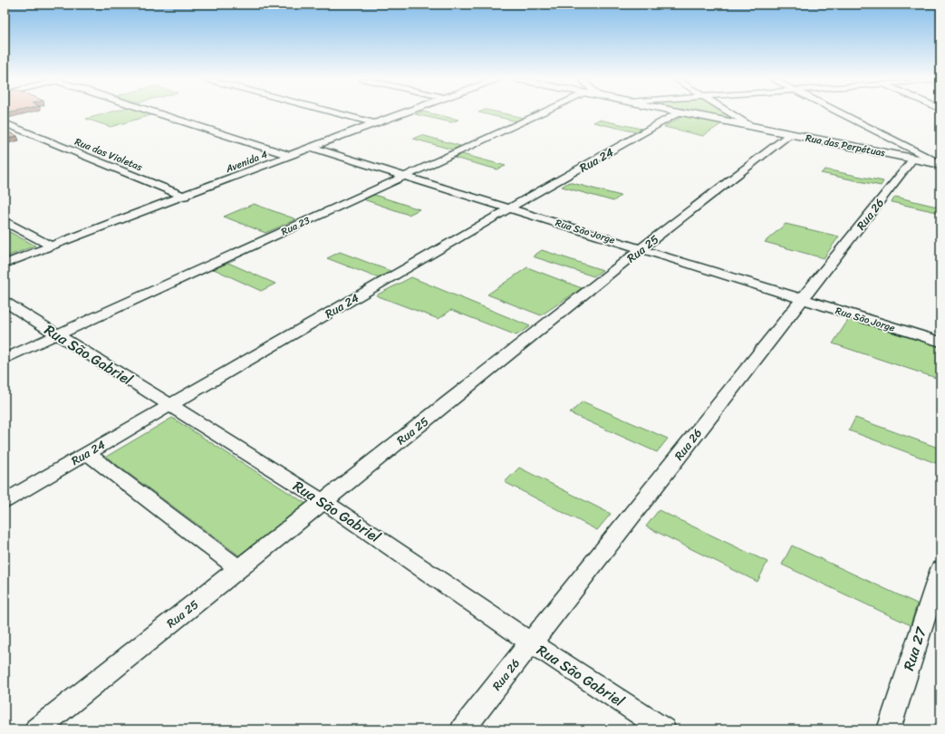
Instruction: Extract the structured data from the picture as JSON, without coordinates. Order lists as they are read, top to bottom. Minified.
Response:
{"streets":{"street":["Rua das Perpétuas","Rua das Violetas","Rua 24","Avenida 4","Rua 26","Rua 23","Rua São Jorge","Rua 25","Rua São Gabriel","Rua 27"]},"crossings":[["Rua das Perpétuas","Rua 26"],["Rua das Perpétuas","Rua 25"],["Rua das Violetas","Avenida 4"],["Rua 24","Rua São Jorge"],["Rua 24","Rua São Gabriel"],["Avenida 4","Rua São Jorge"],["Rua 26","Rua São Jorge"],["Rua 26","Rua São Gabriel"],["Rua 23","Rua São Jorge"],["Rua 23","Rua São Gabriel"],["Rua São Jorge","Rua 25"],["Rua 25","Rua São Gabriel"]]}
